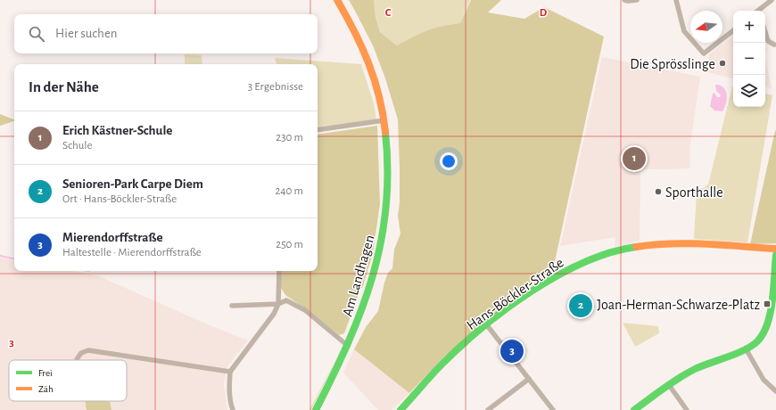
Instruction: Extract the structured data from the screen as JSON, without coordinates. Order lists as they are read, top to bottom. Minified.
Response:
{"streets":{"street":["Am Landhagen","Hans-Böckler-Straße"]},"places":{"other":["Die Sprösslinge","Sporthalle"],"transit":["Joan-Herman-Schwarze-Platz"]},"legend":["Frei","Zäh"],"north":"left","page":{"map_buttons":["+","−"],"search":"Hier suchen","heading":["In der Nähe","3 Ergebnisse"],"list":[{"mark":"1","name":"Erich Kästner-Schule","note":"Schule","value":"230 m"},{"mark":"2","name":"Senioren-Park Carpe Diem","note":"Ort · Hans-Böckler-Straße","value":"240 m"},{"mark":"3","name":"Mierendorffstraße","note":"Haltestelle · Mierendorffstraße","value":"250 m"}],"pins":["1","2","3"]},"grid":{"columns":["C","D"],"rows":["3"]}}
